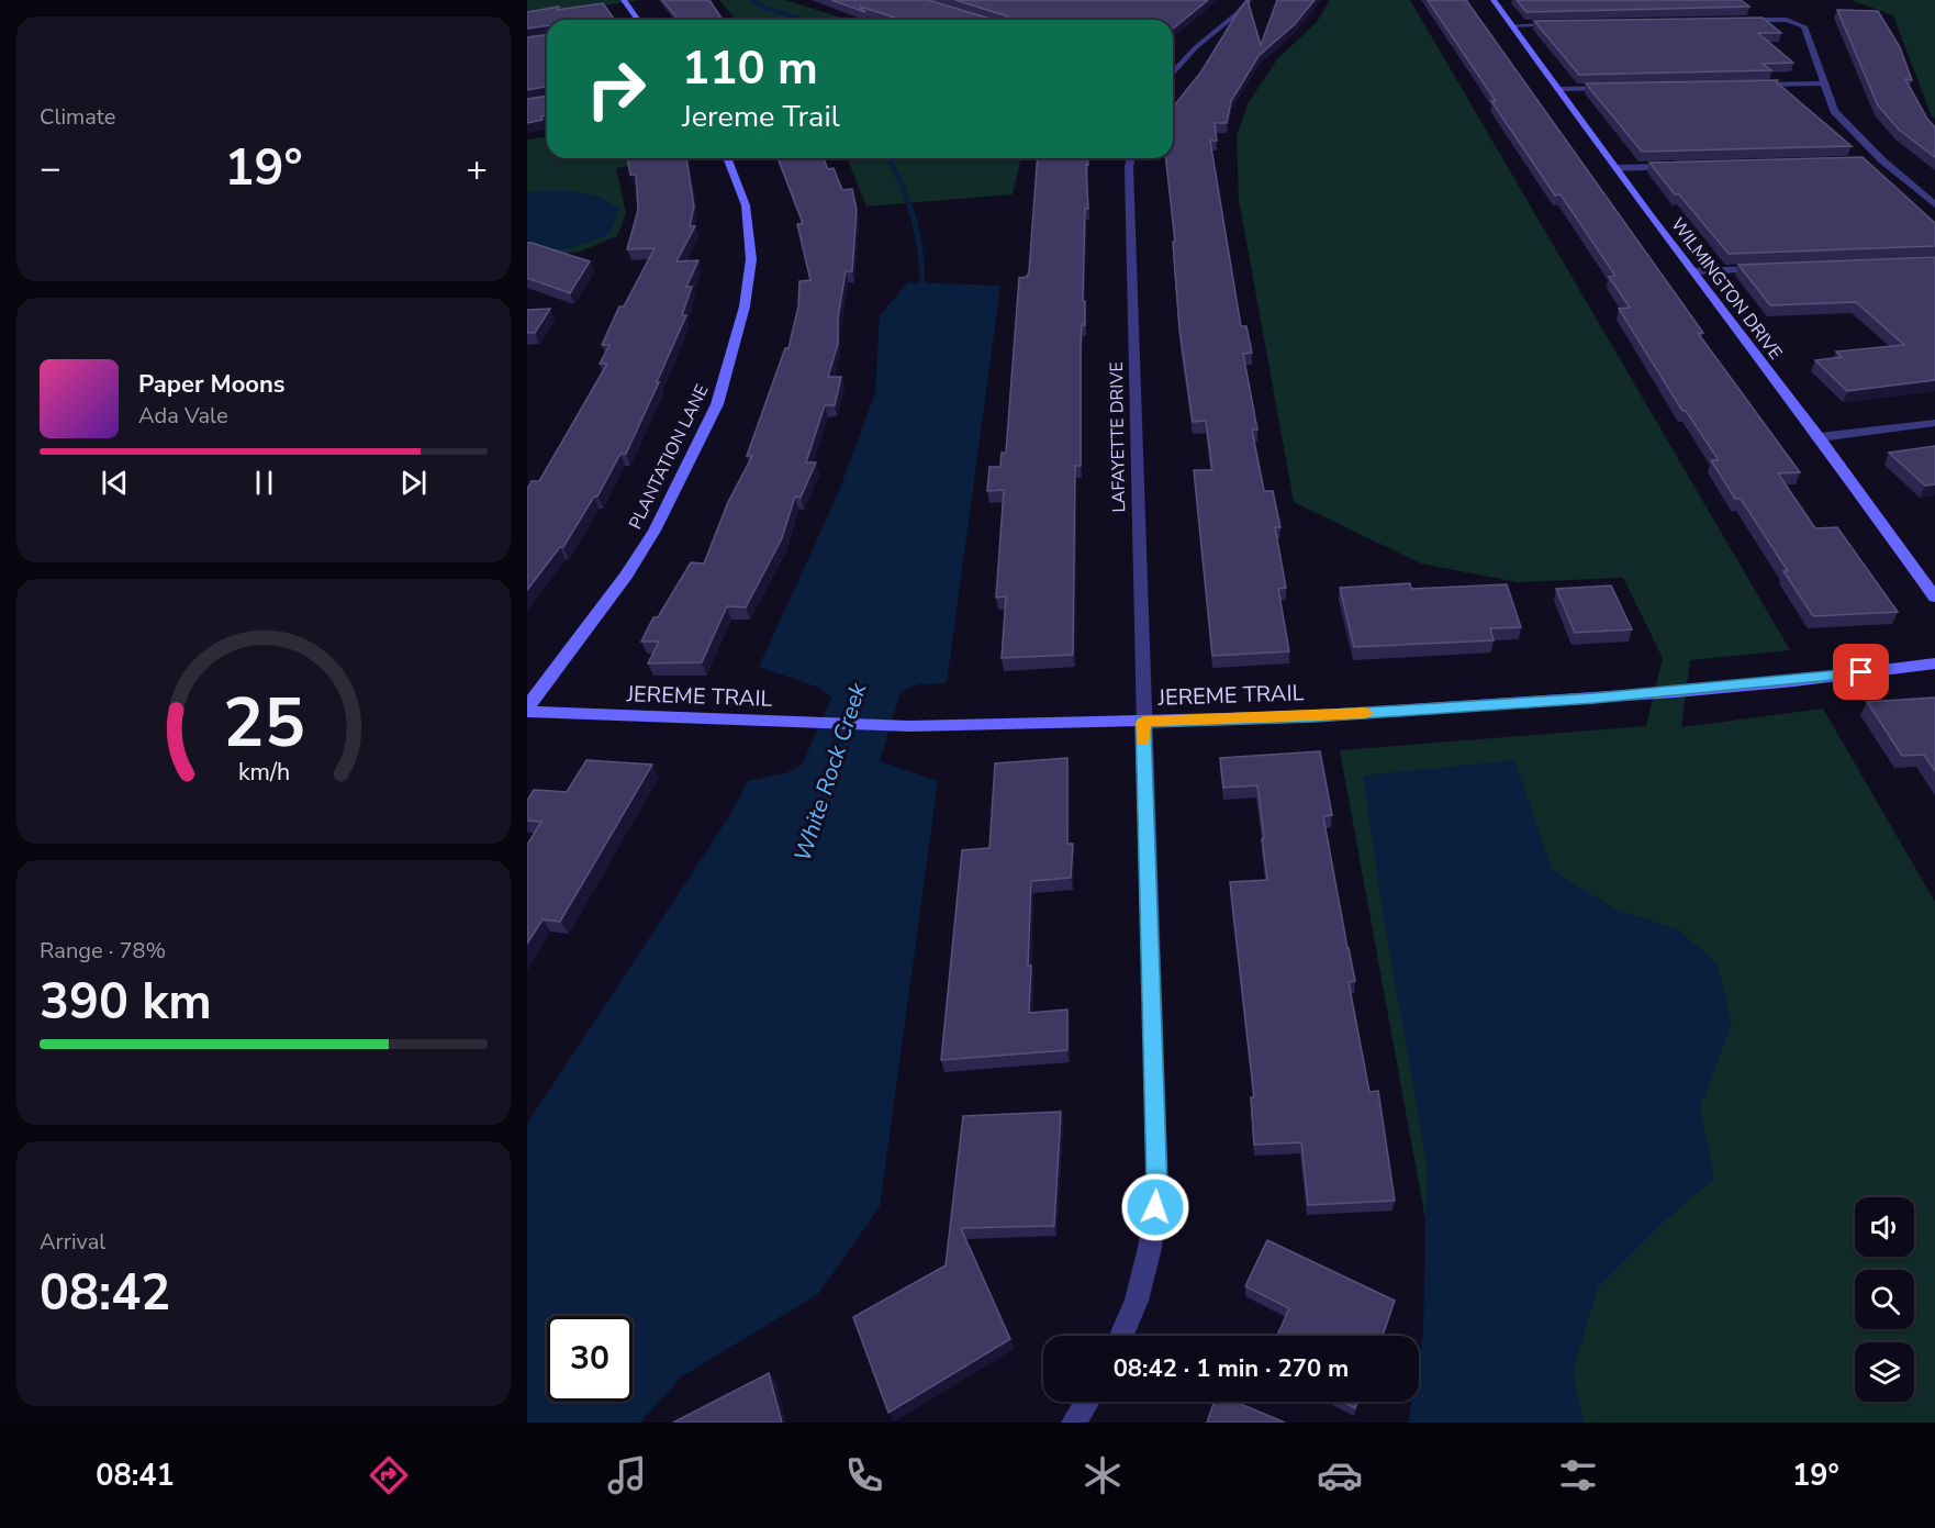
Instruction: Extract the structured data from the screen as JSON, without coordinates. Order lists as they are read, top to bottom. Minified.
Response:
{"streets":{"street":["WILMINGTON DRIVE","LAFAYETTE DRIVE","PLANTATION LANE","JEREME TRAIL"]},"crossings":[["LAFAYETTE DRIVE","JEREME TRAIL"],["PLANTATION LANE","JEREME TRAIL"]],"water":["White Rock Creek"],"page":{"tile":["Climate",["Range · 78%","390 km"],["Arrival","08:42"]],"turn":["110 m","Jereme Trail"],"heat":["−","19°","+"],"song":["Paper Moons","Ada Vale"],"limit":"30","trip":"08:42 · 1 min · 270 m","tabs":["08:41","19°"],"gauge":["25","km/h"]}}
